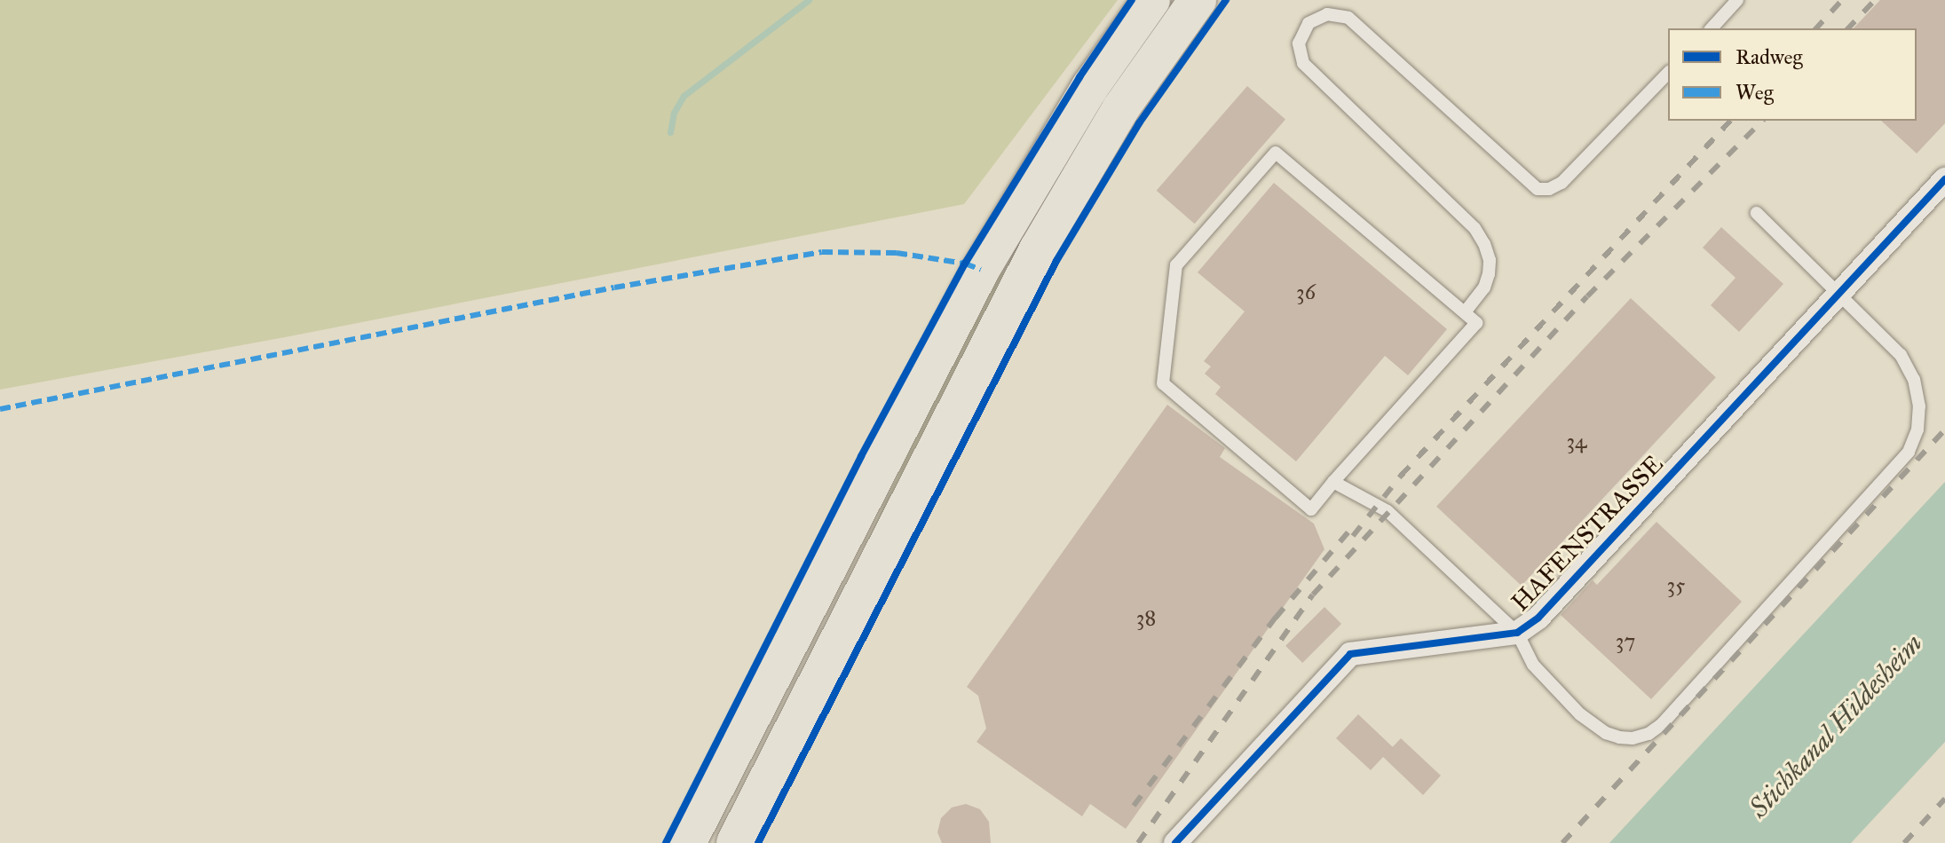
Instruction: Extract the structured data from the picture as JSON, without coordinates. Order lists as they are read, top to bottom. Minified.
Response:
{"streets":{"street":["HAFENSTRASSE"]},"water":["Stichkanal Hildesheim"],"house_numbers":["36","34","35","38","37"],"legend":["Radweg","Weg"]}
